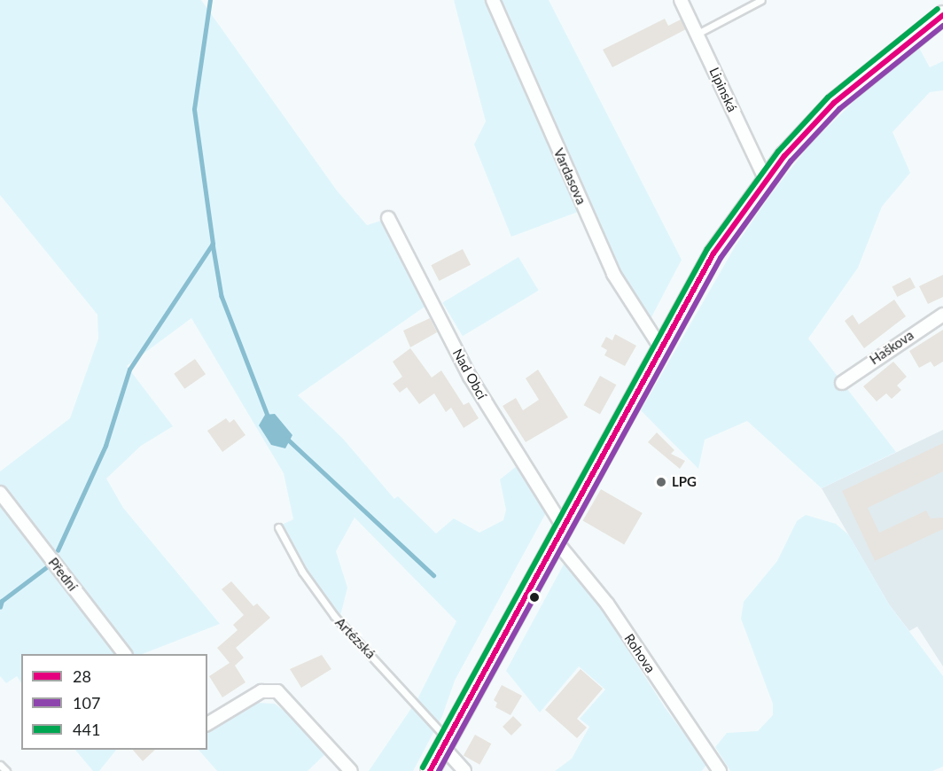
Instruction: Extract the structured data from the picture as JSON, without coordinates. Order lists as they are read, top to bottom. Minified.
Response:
{"streets":{"street":["Lipinská","Vardasova","Haškova","Nad Obcí","Přední","Rohova"],"lane":["Artézská"]},"crossings":[["Nad Obcí","Rohova"]],"places":["LPG"],"lines":["transit line 441","transit line 28","transit line 107"],"legend":["28","107","441"]}
